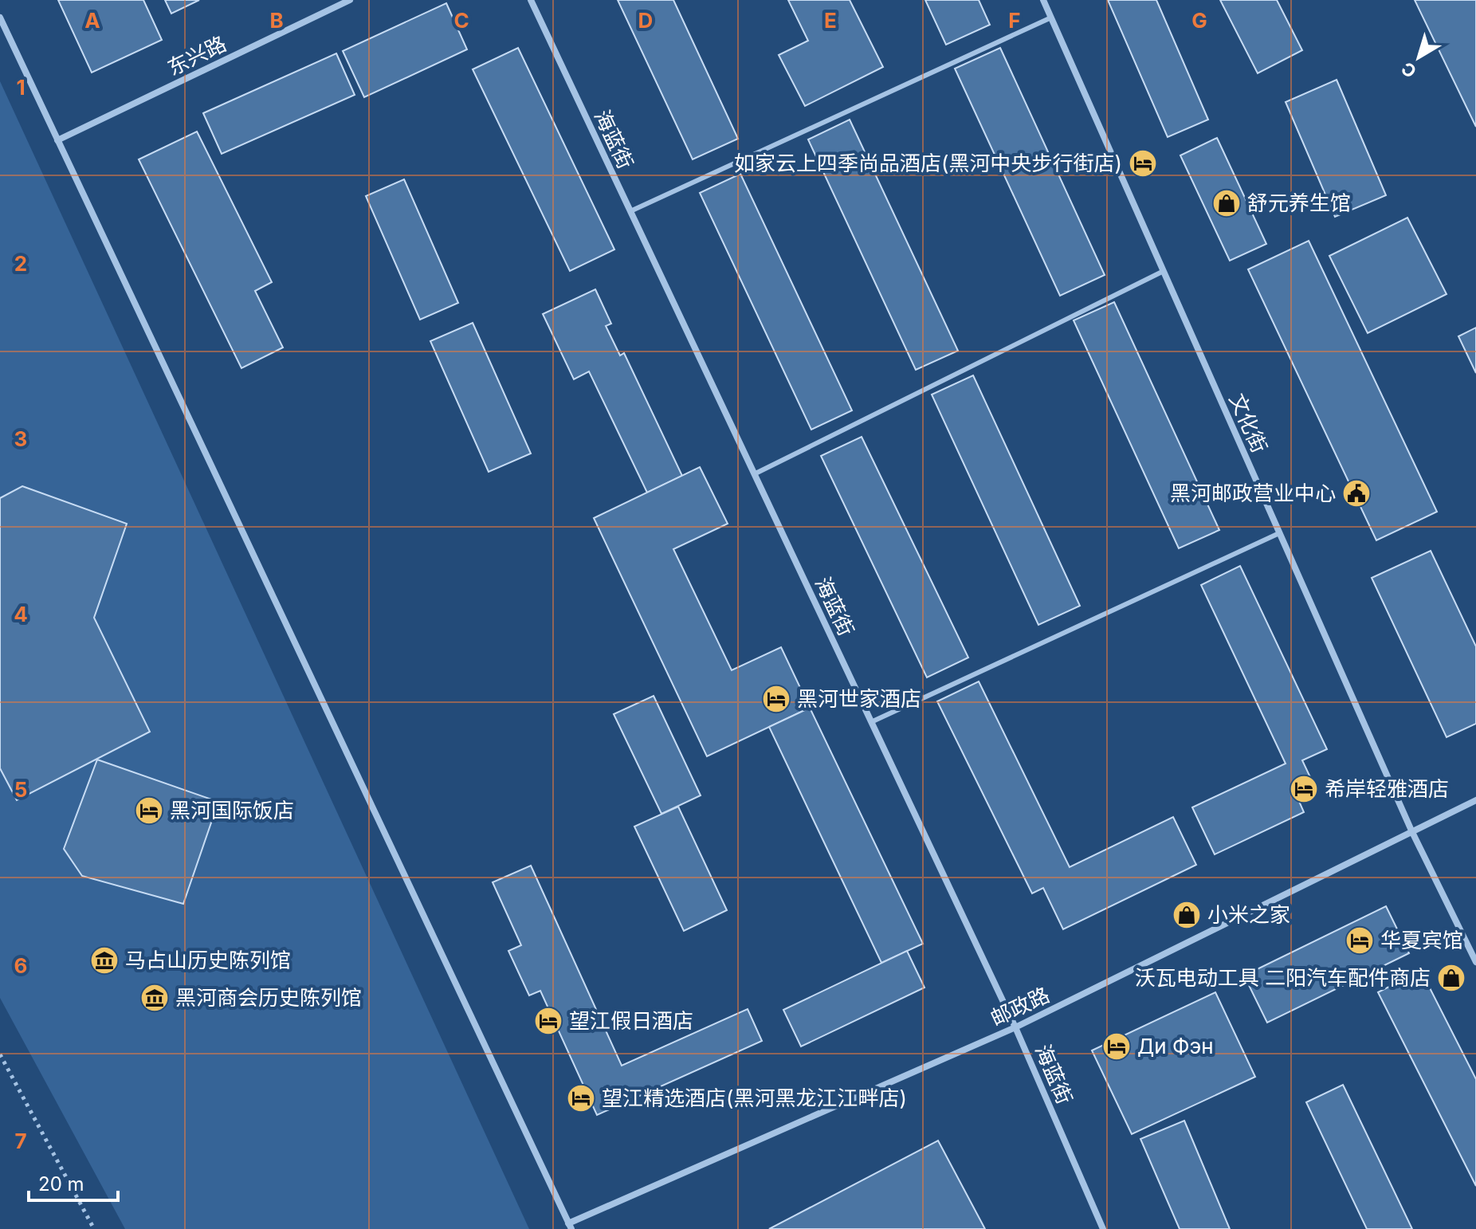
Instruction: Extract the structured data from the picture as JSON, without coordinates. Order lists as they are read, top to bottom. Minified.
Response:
{"streets":{"street":["东兴路","海蓝街","文化街","邮政路"]},"crossings":[["海蓝街","邮政路"],["文化街","邮政路"]],"places":{"hotel":["如家云上四季尚品酒店(黑河中央步行街店)","黑河世家酒店","希岸轻雅酒店","黑河国际饭店","华夏宾馆","望江假日酒店","Ди Фэн","望江精选酒店(黑河黑龙江江畔店)"],"shop":["舒元养生馆","小米之家","沃瓦电动工具 二阳汽车配件商店"],"public building":["黑河邮政营业中心"],"museum":["马占山历史陈列馆","黑河商会历史陈列馆"]},"scale_bar":"20 m","north":"bottom left","grid":{"columns":["A","B","C","D","E","F","G"],"rows":["1","2","3","4","5","6","7"]}}
